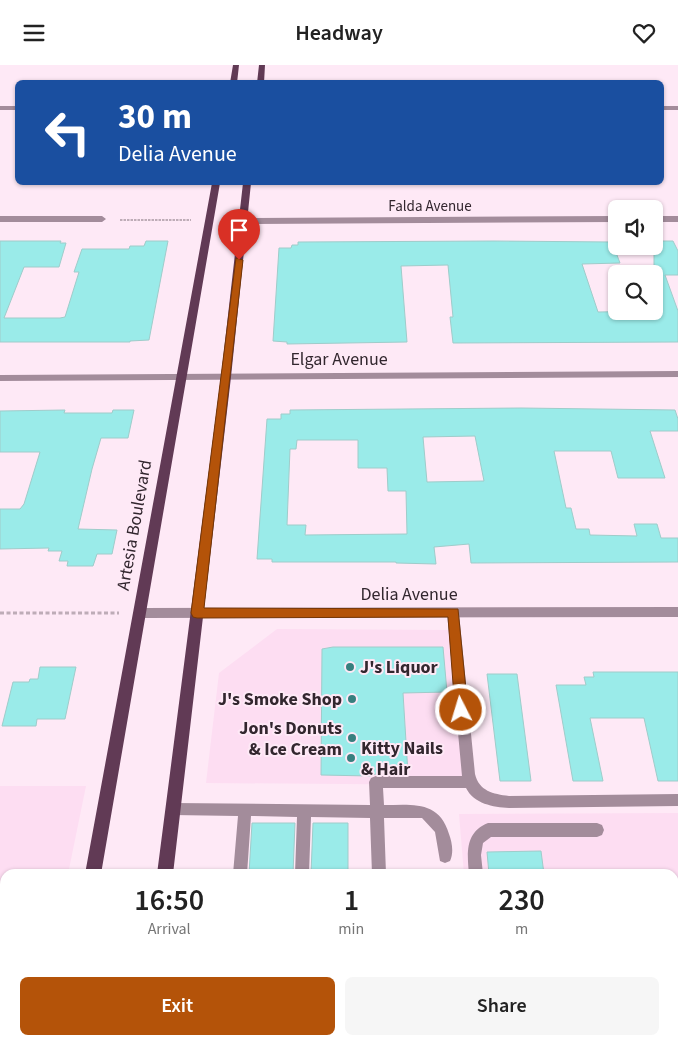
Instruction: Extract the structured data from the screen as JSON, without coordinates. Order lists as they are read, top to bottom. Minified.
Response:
{"streets":{"main road":["Artesia Boulevard"],"street":["Falda Avenue","Elgar Avenue","Delia Avenue"]},"crossings":[["Elgar Avenue","Artesia Boulevard"],["Artesia Boulevard","Delia Avenue"]],"places":["J's Liquor","J's Smoke Shop","Jon's Donuts & Ice Cream","Kitty Nails & Hair"],"page":{"header":"Headway","turn":["30 m","Delia Avenue"],"eta":["16:50","Arrival","1","min","230","m"],"buttons":["Exit","Share"]}}
